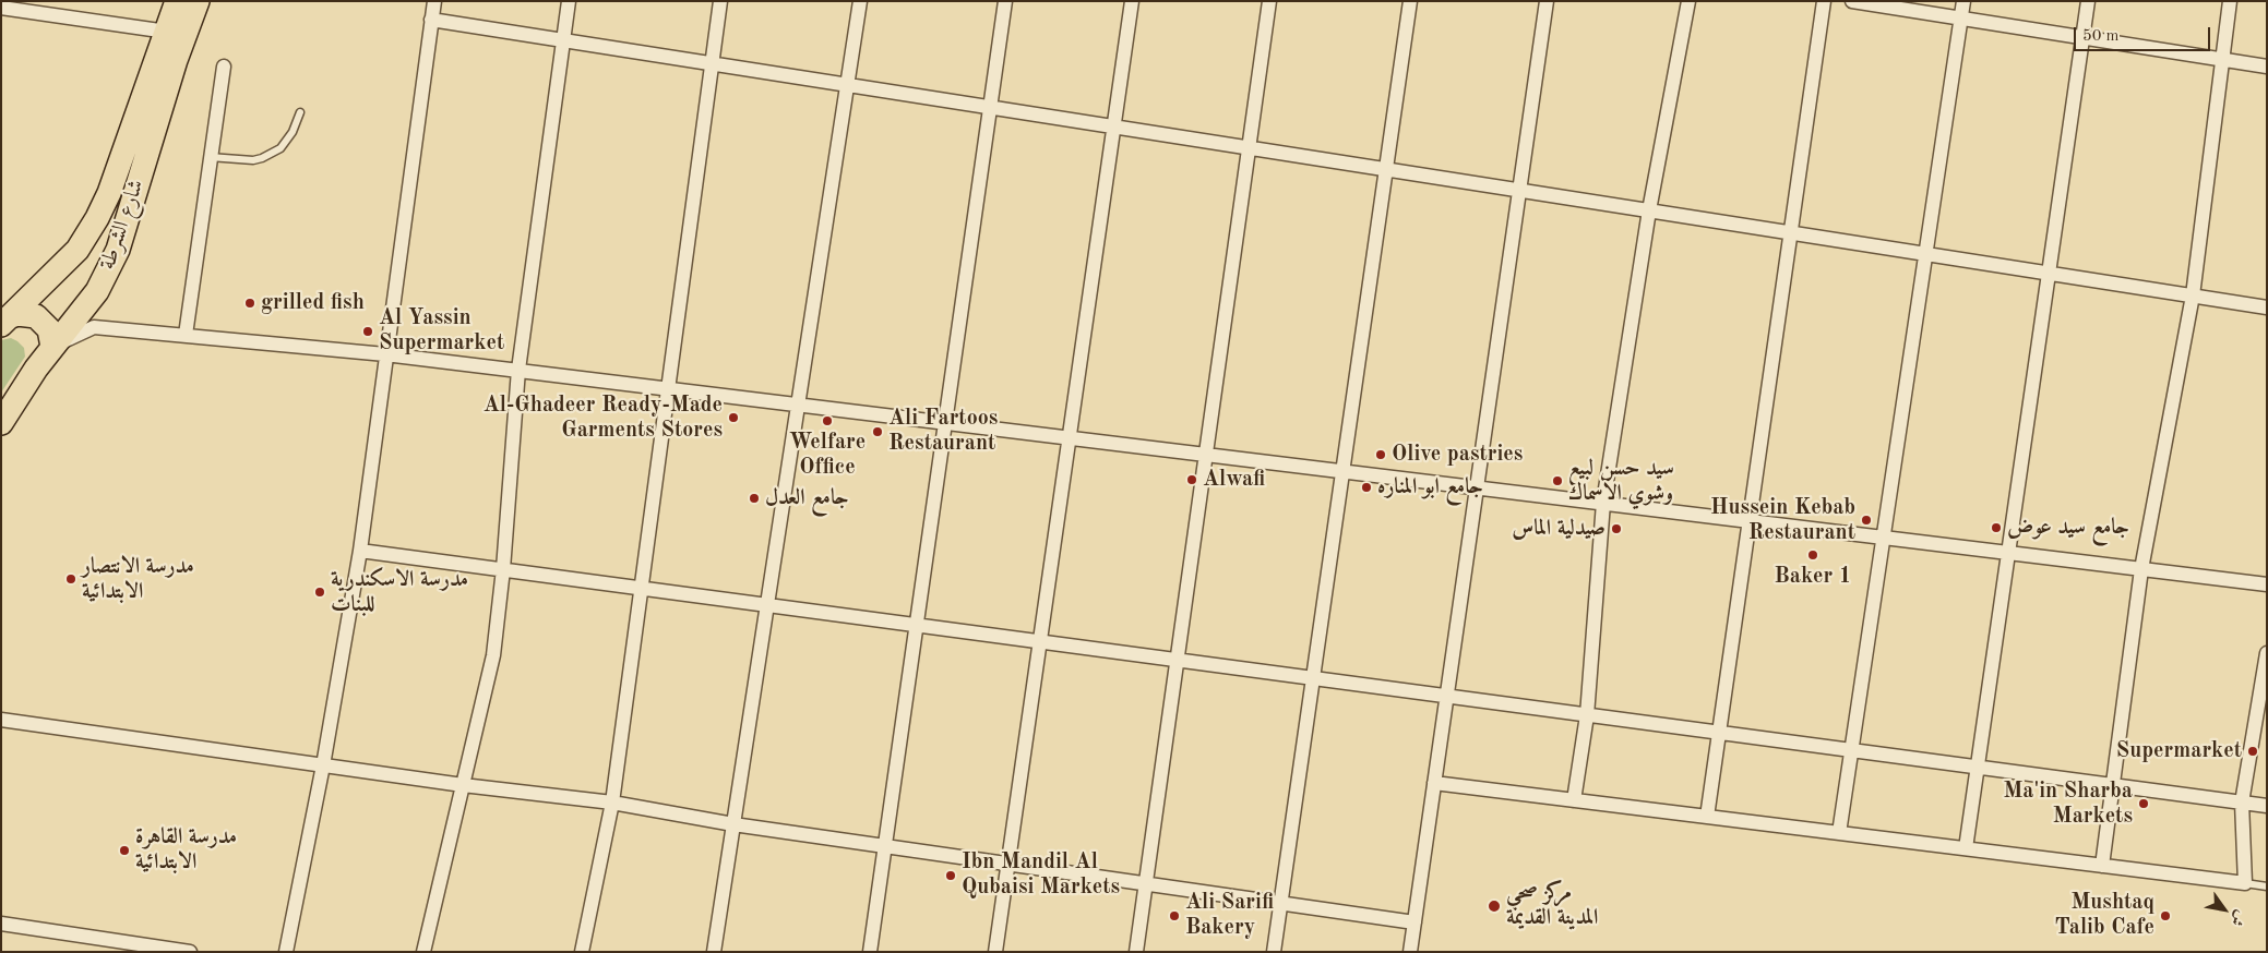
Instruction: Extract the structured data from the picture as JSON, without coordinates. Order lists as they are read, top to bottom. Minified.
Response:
{"streets":{"main road":["شارع الشرطة"]},"places":["grilled fish","Al Yassin Supermarket","Al-Ghadeer Ready-Made Garments Stores","Welfare Office","Ali Fartoos Restaurant","Olive pastries","Alwafi","سيد حسن لبيع وشوي الاسماك","جامع ابو المناره","جامع العدل","Hussein Kebab Restaurant","جامع سيد عوض","صيدلية الماس","Baker 1","مدرسة الانتصار الابتدائية","مدرسة الاسكندرية للبنات","Supermarket","Ma'in Sharba Markets","مدرسة القاهرة الابتدائية","Ibn Mandil Al Qubaisi Markets","مركز صحي المدينة القديمة","Ali Sarifi Bakery","Mushtaq Talib Cafe"],"scale_bar":"50 m","north":"bottom right"}
